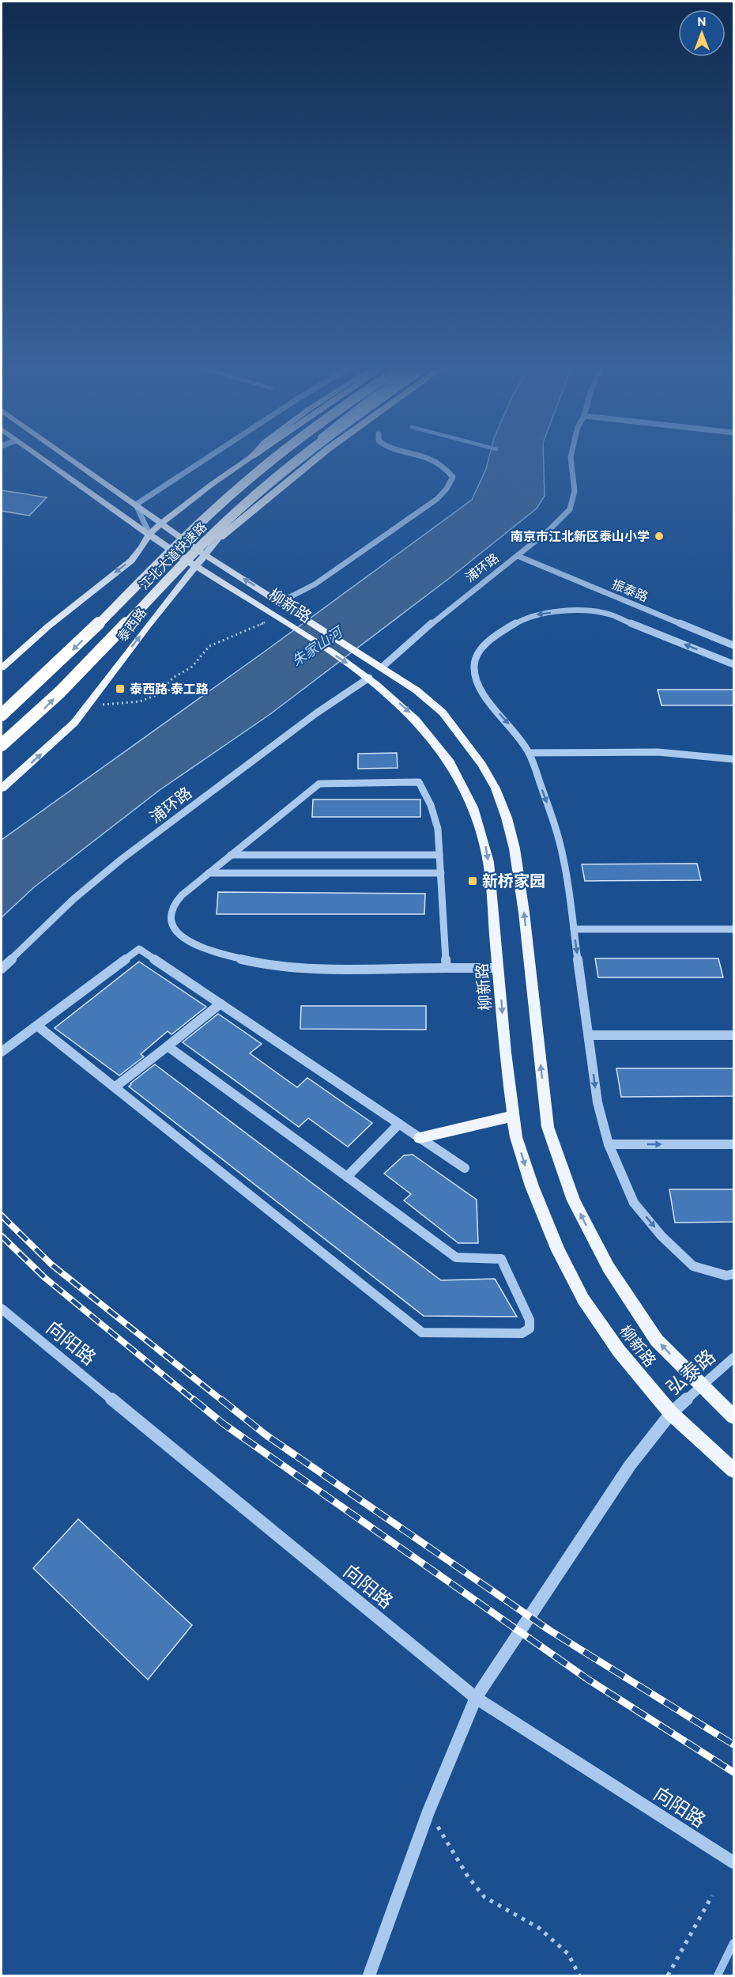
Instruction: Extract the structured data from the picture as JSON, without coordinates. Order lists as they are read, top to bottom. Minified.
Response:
{"streets":{"highway":["江北大道快速路"],"main road":["柳新路","泰西路"],"street":["浦环路","振泰路","向阳路","弘泰路"]},"crossings":[["浦环路","振泰路"],["浦环路","柳新路"],["柳新路","泰西路"],["柳新路","弘泰路"],["向阳路","弘泰路"]],"water":["朱家山河"],"places":{"other":["南京市江北新区泰山小学"],"transit":["泰西路·泰工路","新桥家园"]},"north":"top"}
